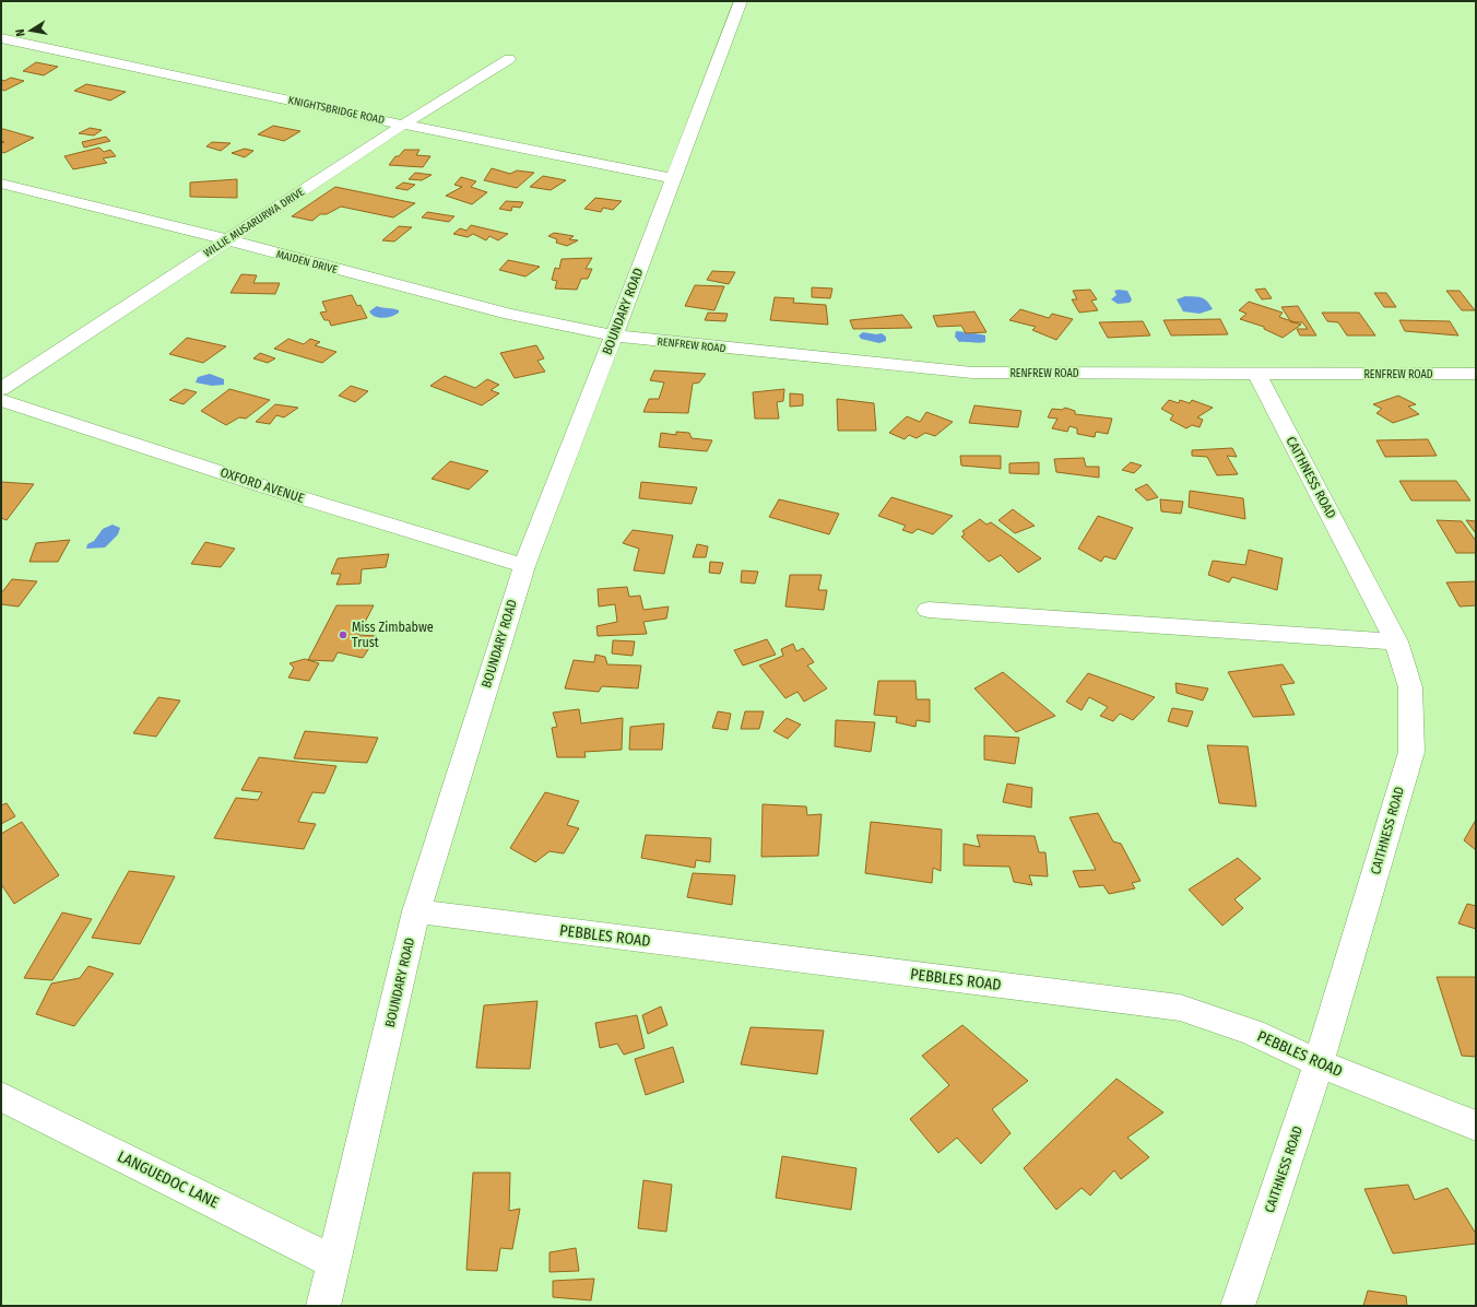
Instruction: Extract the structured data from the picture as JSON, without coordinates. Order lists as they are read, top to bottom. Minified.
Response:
{"streets":{"street":["KNIGHTSBRIDGE ROAD","WILLIE MUSARURWA DRIVE","MAIDEN DRIVE","BOUNDARY ROAD","RENFREW ROAD","CAITHNESS ROAD","OXFORD AVENUE","PEBBLES ROAD","LANGUEDOC LANE"]},"crossings":[["KNIGHTSBRIDGE ROAD","WILLIE MUSARURWA DRIVE"],["KNIGHTSBRIDGE ROAD","BOUNDARY ROAD"],["WILLIE MUSARURWA DRIVE","MAIDEN DRIVE"],["MAIDEN DRIVE","BOUNDARY ROAD"],["MAIDEN DRIVE","RENFREW ROAD"],["BOUNDARY ROAD","RENFREW ROAD"],["BOUNDARY ROAD","OXFORD AVENUE"],["BOUNDARY ROAD","PEBBLES ROAD"],["BOUNDARY ROAD","LANGUEDOC LANE"],["RENFREW ROAD","CAITHNESS ROAD"],["CAITHNESS ROAD","PEBBLES ROAD"]],"places":["Miss Zimbabwe Trust"],"north":"left"}
